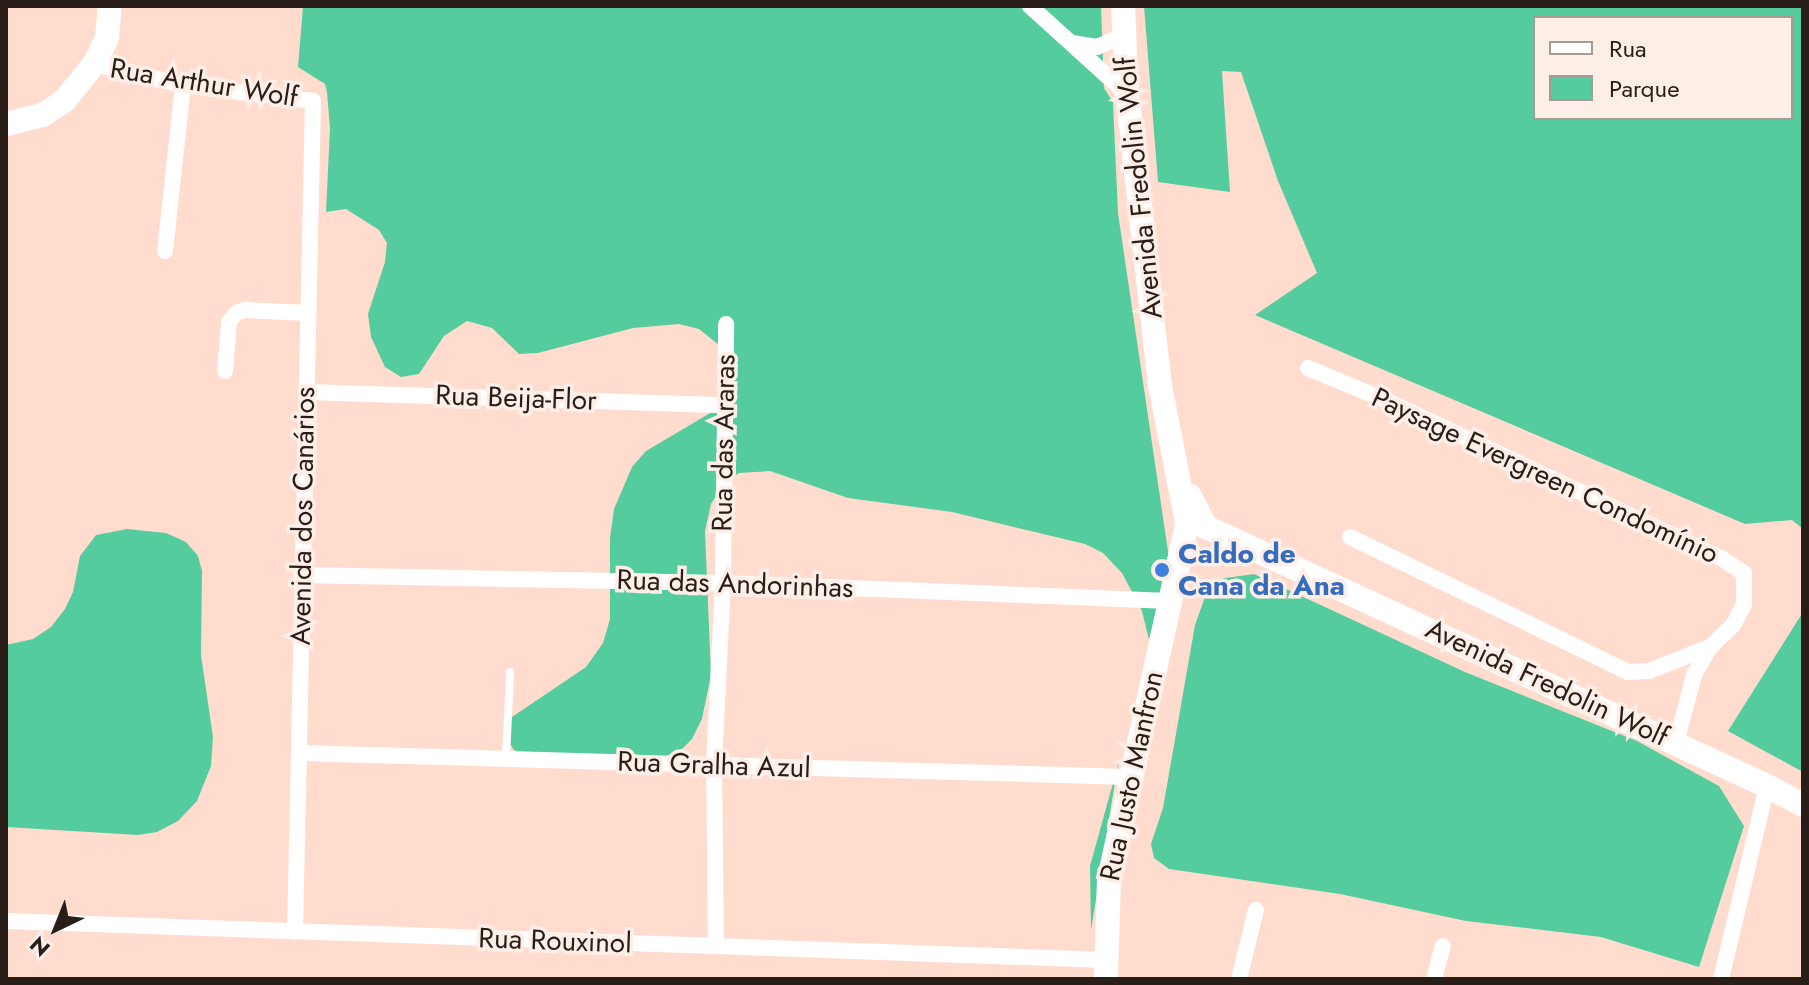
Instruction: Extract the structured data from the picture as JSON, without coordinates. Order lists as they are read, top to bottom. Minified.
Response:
{"streets":{"main road":["Avenida Fredolin Wolf","Rua Justo Manfron"],"street":["Rua Arthur Wolf","Rua Beija-Flor","Rua das Araras","Paysage Evergreen Condomínio","Avenida dos Canários","Rua das Andorinhas","Rua Gralha Azul","Rua Rouxinol"]},"crossings":[["Rua Arthur Wolf","Avenida dos Canários"],["Avenida Fredolin Wolf","Paysage Evergreen Condomínio"],["Avenida Fredolin Wolf","Rua Justo Manfron"],["Rua Beija-Flor","Rua das Araras"],["Rua Beija-Flor","Avenida dos Canários"],["Rua das Araras","Rua das Andorinhas"],["Rua das Araras","Rua Gralha Azul"],["Rua das Araras","Rua Rouxinol"],["Avenida dos Canários","Rua das Andorinhas"],["Avenida dos Canários","Rua Gralha Azul"],["Avenida dos Canários","Rua Rouxinol"],["Rua das Andorinhas","Rua Justo Manfron"],["Rua Gralha Azul","Rua Justo Manfron"],["Rua Justo Manfron","Rua Rouxinol"]],"places":["Caldo de Cana da Ana"],"legend":["Rua","Parque"],"north":"bottom left"}
